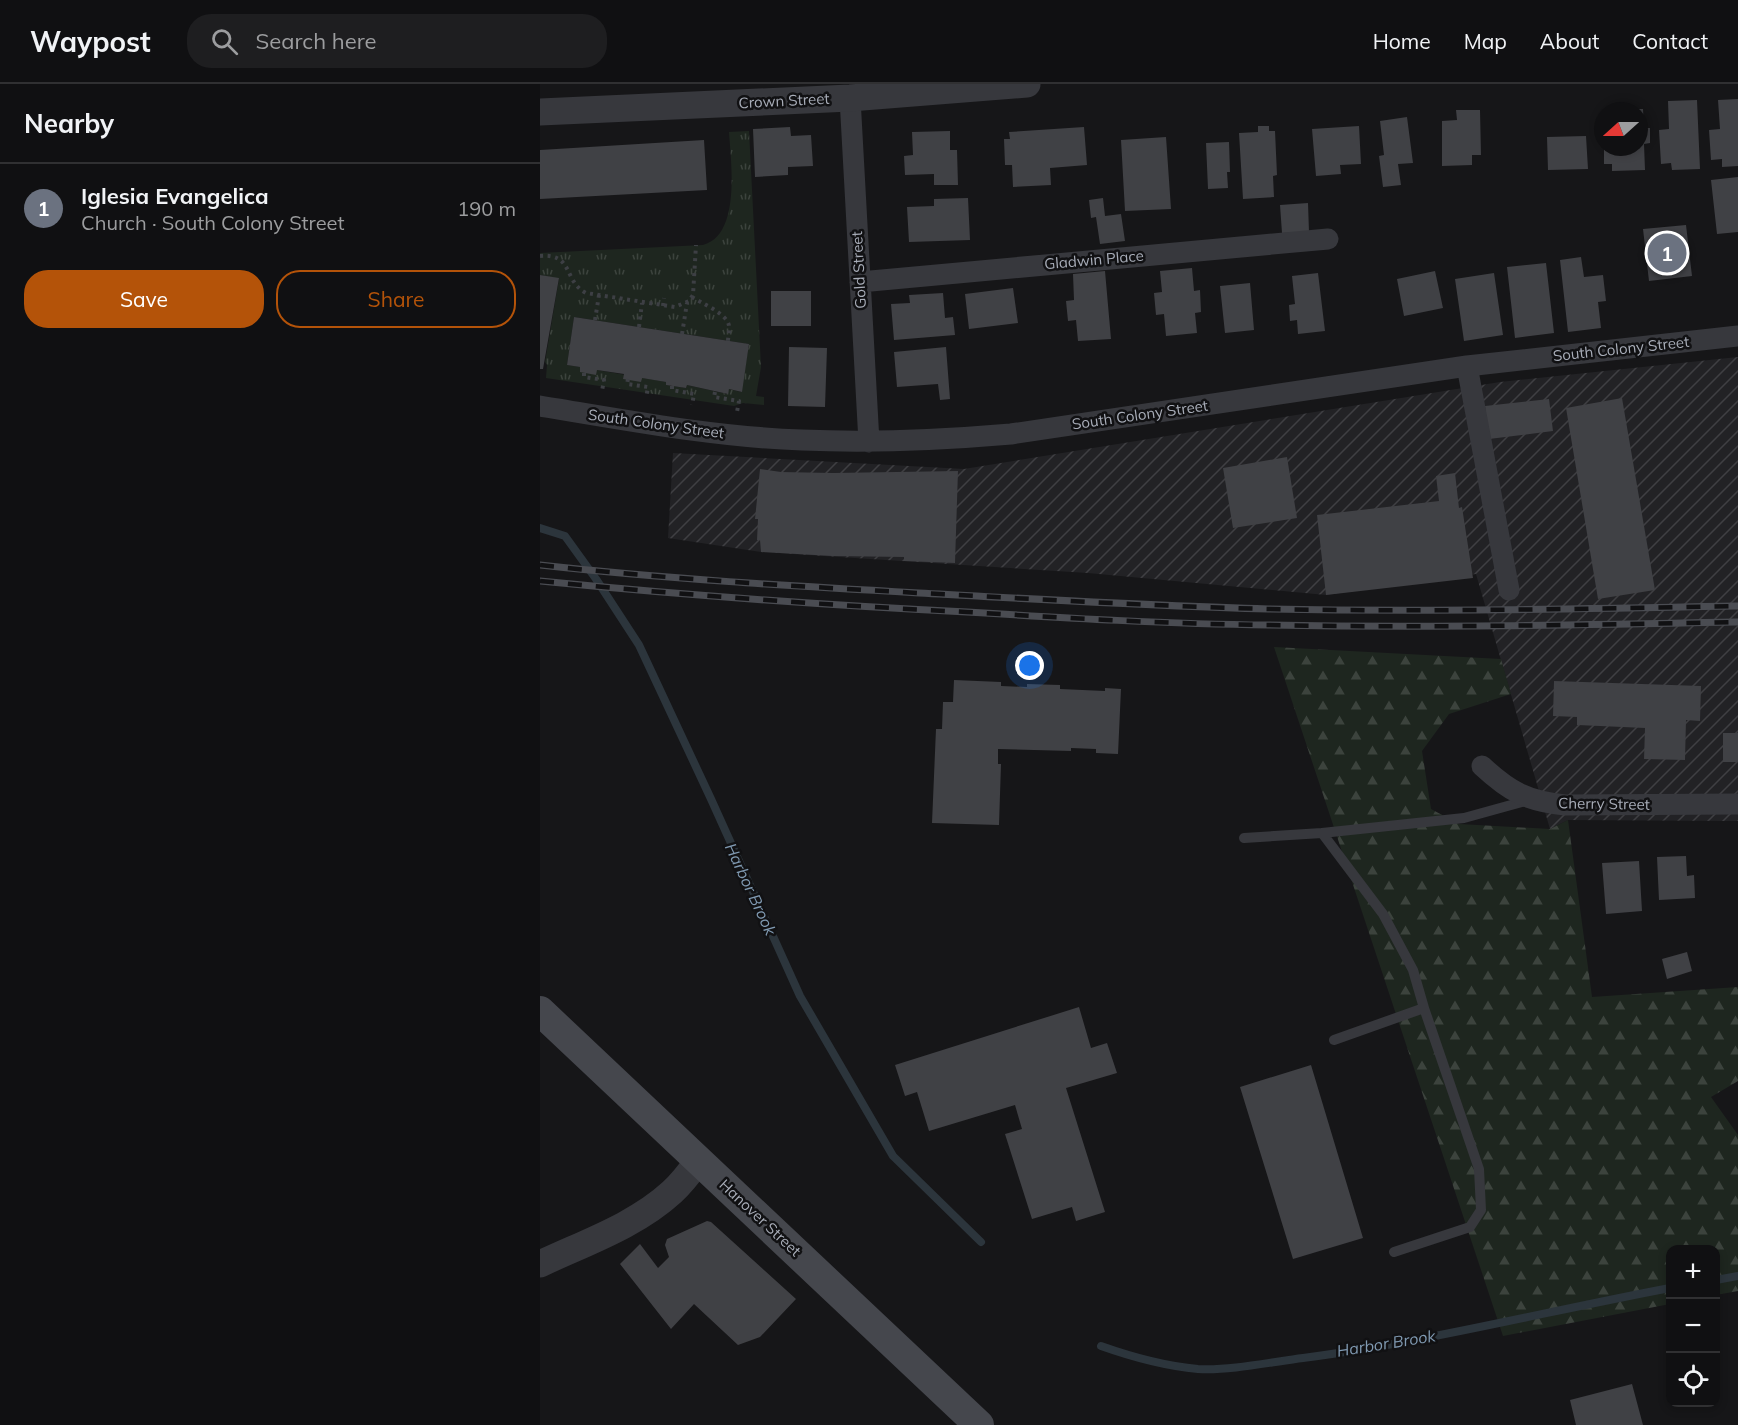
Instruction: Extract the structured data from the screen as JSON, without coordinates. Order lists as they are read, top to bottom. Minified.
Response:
{"streets":{"main road":["Hanover Street"],"street":["Crown Street","Gladwin Place","Gold Street","South Colony Street","Cherry Street"]},"crossings":[["Crown Street","Gold Street"],["Gladwin Place","Gold Street"],["Gold Street","South Colony Street"]],"water":["Harbor Brook"],"north":"left","page":{"header":"Waypost","search":"Search here","nav":["Home","Map","About","Contact"],"heading":"Nearby","list":[{"mark":"1","name":"Iglesia Evangelica","note":"Church · South Colony Street","value":"190 m"}],"pins":"1","buttons":["Save","Share"],"map_buttons":["+","−"]}}
